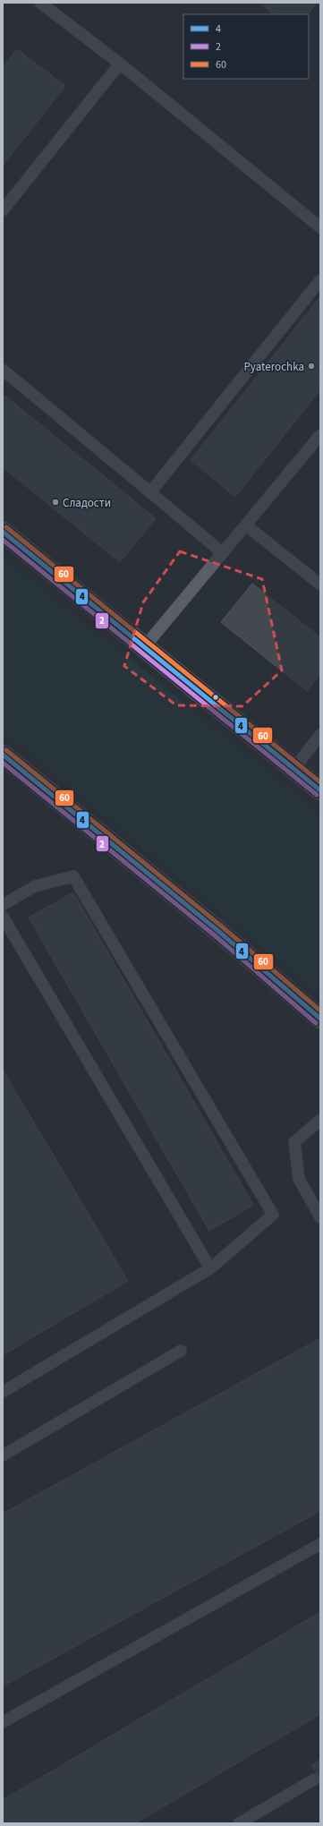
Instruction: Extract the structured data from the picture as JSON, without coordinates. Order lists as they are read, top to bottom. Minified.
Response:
{"places":["Pyaterochka","Сладости"],"lines":["transit line 60","transit line 4","transit line 2"],"legend":["4","2","60"]}
